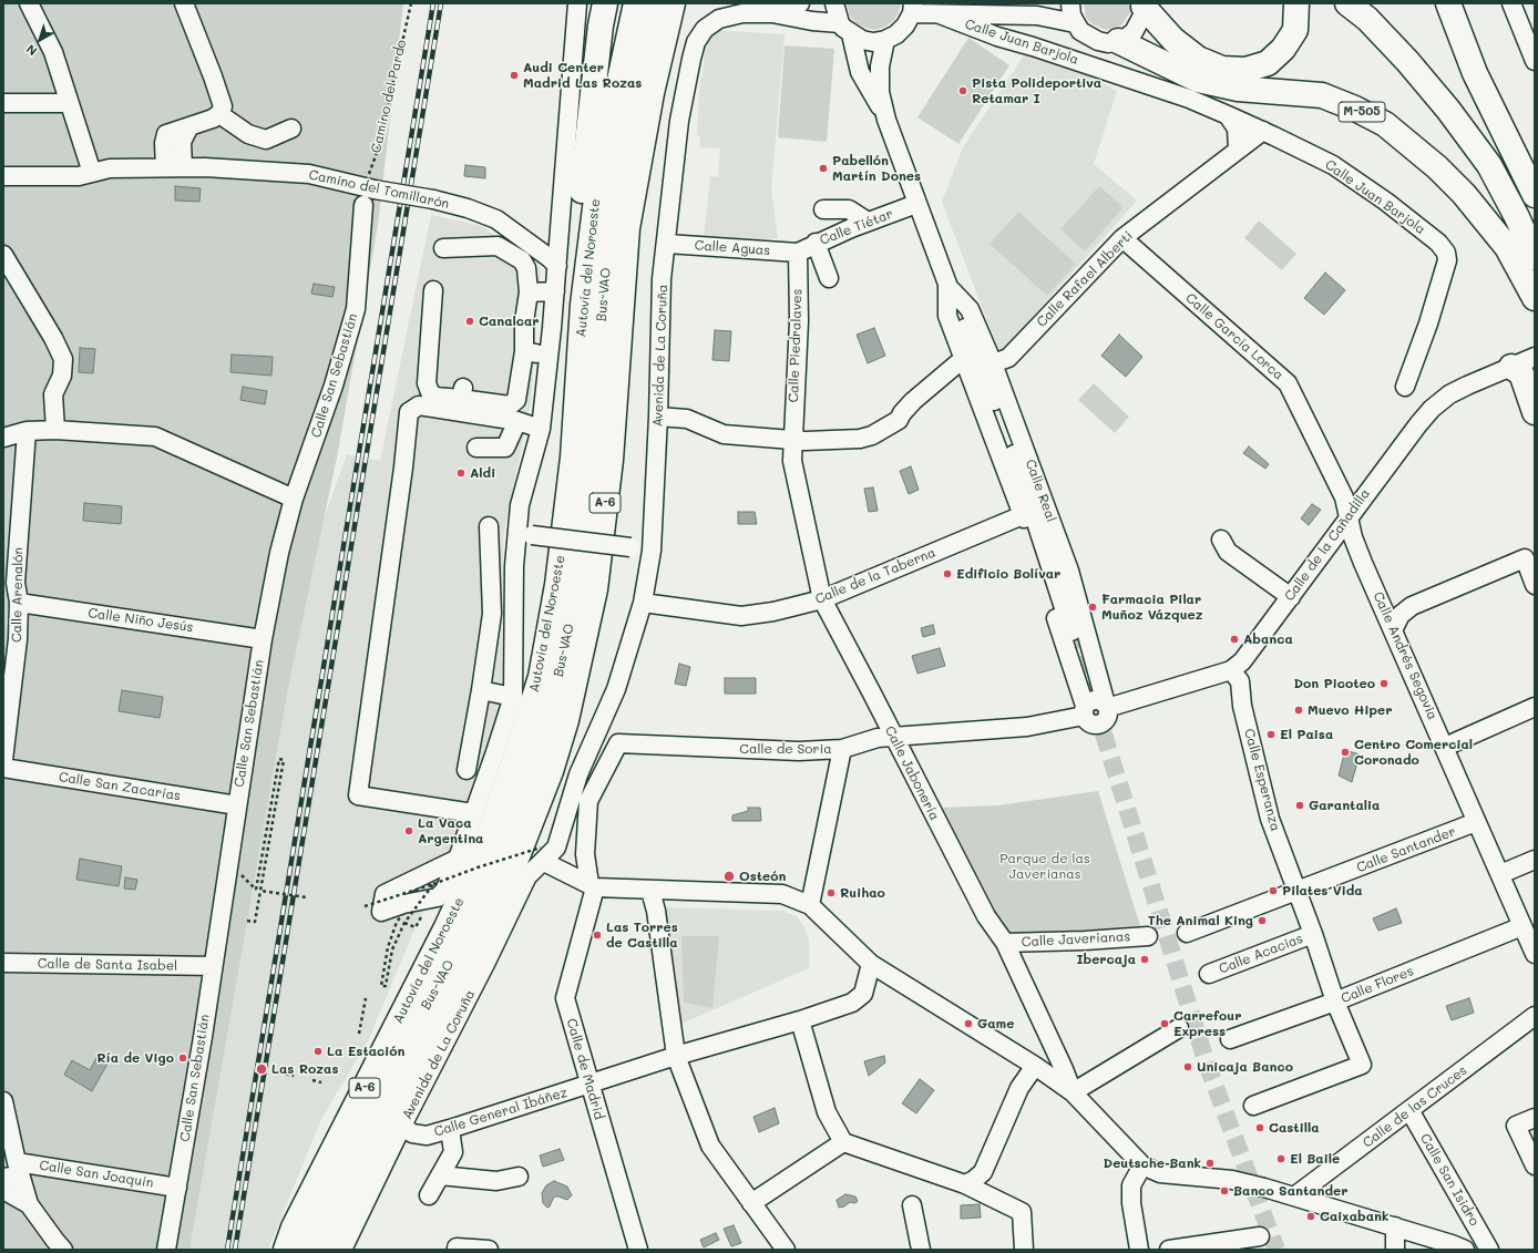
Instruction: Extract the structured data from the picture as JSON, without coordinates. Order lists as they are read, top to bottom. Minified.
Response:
{"streets":{"highway":["M-505","Autovía del Noroeste","Bus-VAO","A-6"],"street":["Calle Juan Barjola","Camino del Tomillarón","Calle Tiétar","Calle Aguas","Calle Rafael Alberti","Calle García Lorca","Calle Piedralaves","Avenida de La Coruña","Calle San Sebastián","Calle Real","Calle de la Cañadilla","Calle de la Taberna","Calle Arenalón","Calle Niño Jesús","Calle Andrés Segovia","Calle de Soria","Calle Jabonería","Calle Esperanza","Calle San Zacarías","Calle Santander","Calle Javerianas","Calle Acacias","Calle de Santa Isabel","Calle Flores","Calle de Madrid","Calle de las Cruces","Calle General Ibáñez","Calle San Joaquín","Calle San Isidro"],"path":["Camino del Pardo"]},"crossings":[["Calle Juan Barjola","Calle Rafael Alberti"],["Camino del Pardo","Camino del Tomillarón"],["Camino del Pardo","Calle San Sebastián"],["Camino del Tomillarón","Calle San Sebastián"],["Calle Tiétar","Calle Aguas"],["Calle Tiétar","Calle Piedralaves"],["Calle Tiétar","Calle Real"],["Calle Aguas","Calle Piedralaves"],["Calle Aguas","Avenida de La Coruña"],["Calle Rafael Alberti","Calle García Lorca"],["Calle Rafael Alberti","Calle Real"],["Calle García Lorca","Calle de la Cañadilla"],["Calle García Lorca","Calle Andrés Segovia"],["Calle Piedralaves","Calle Jabonería"],["Avenida de La Coruña","Calle Real"],["Avenida de La Coruña","Calle de la Taberna"],["Avenida de La Coruña","Calle de Soria"],["Avenida de La Coruña","Calle de Madrid"],["Avenida de La Coruña","Calle General Ibáñez"],["Calle San Sebastián","Calle Niño Jesús"],["Calle San Sebastián","Calle San Zacarías"],["Calle San Sebastián","Calle de Santa Isabel"],["Calle San Sebastián","Calle San Joaquín"],["Calle Real","Calle de la Cañadilla"],["Calle Real","Calle de la Taberna"],["Calle Real","Calle de Soria"],["Calle de la Cañadilla","Calle Andrés Segovia"],["Calle de la Cañadilla","Calle Esperanza"],["Calle de la Taberna","Calle Jabonería"],["Calle Arenalón","Calle Niño Jesús"],["Calle Andrés Segovia","Calle Santander"],["Calle Andrés Segovia","Calle Flores"],["Calle de Soria","Calle Jabonería"],["Calle Jabonería","Calle Javerianas"],["Calle Esperanza","Calle Santander"],["Calle Esperanza","Calle Acacias"],["Calle Esperanza","Calle Flores"],["Calle de Madrid","Calle General Ibáñez"],["Calle de las Cruces","Calle San Isidro"]],"parks":["Parque de las Javerianas"],"places":["Audi Center Madrid Las Rozas","Pista Polideportiva Retamar I","Pabellón Martín Dones","Canalcar","Aldi","Edificio Bolívar","Farmacia Pilar Muñoz Vázquez","Abanca","Don Picoteo","Muevo Hiper","El Paisa","Centro Comercial Coronado","Garantalia","La Vaca Argentina","Osteón","Pilates Vida","Ruihao","The Animal King","Las Torres de Castilla","Ibercaja","Game","Carrefour Express","La Estación","Ría de Vigo","Unicaja Banco","Las Rozas","Castilla","El Baile","Deutsche Bank","Banco Santander","Caixabank"],"north":"bottom left"}
